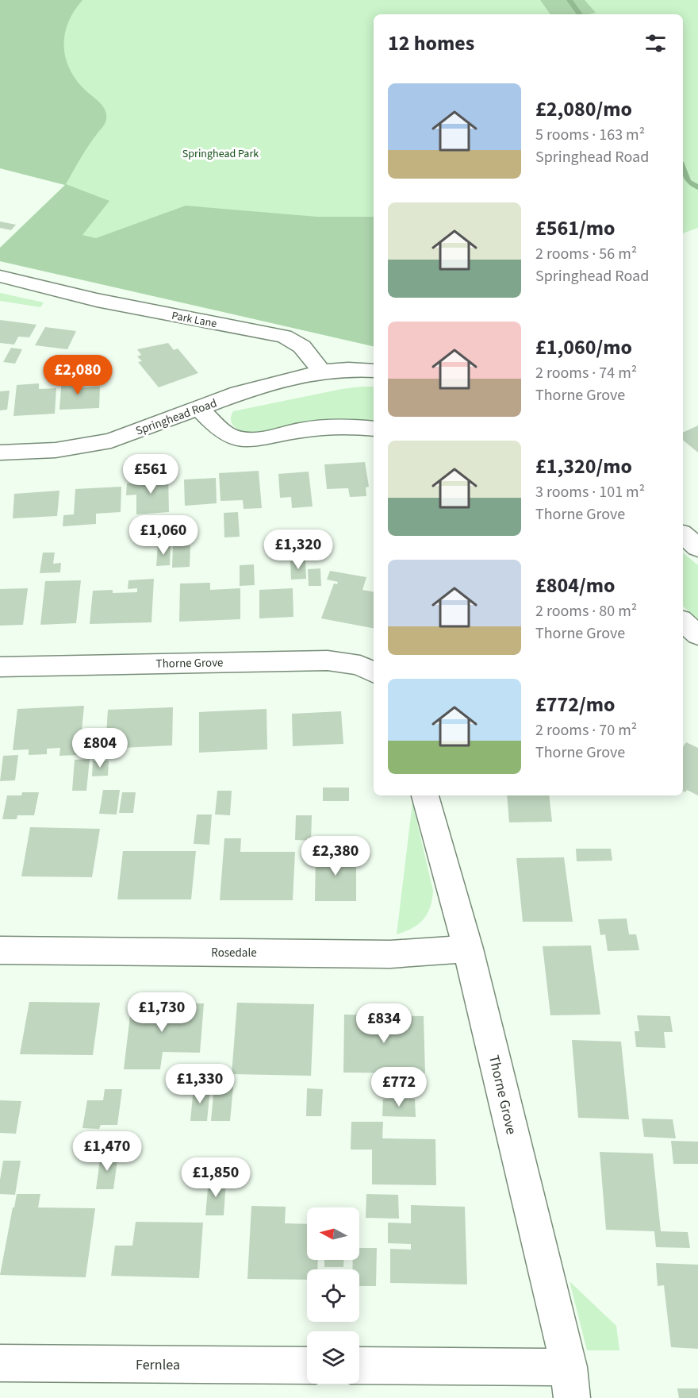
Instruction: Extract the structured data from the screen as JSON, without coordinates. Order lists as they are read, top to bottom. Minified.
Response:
{"streets":{"street":["Park Lane","Springhead Road","Thorne Grove","Rosedale","Fernlea"]},"crossings":[["Park Lane","Springhead Road"],["Thorne Grove","Rosedale"]],"parks":["Springhead Park"],"north":"left","page":{"heading":"12 homes","list":[{"name":"£2,080/mo","note":"5 rooms · 163 m² · Springhead Road"},{"name":"£561/mo","note":"2 rooms · 56 m² · Springhead Road"},{"name":"£1,060/mo","note":"2 rooms · 74 m² · Thorne Grove"},{"name":"£1,320/mo","note":"3 rooms · 101 m² · Thorne Grove"},{"name":"£804/mo","note":"2 rooms · 80 m² · Thorne Grove"},{"name":"£772/mo","note":"2 rooms · 70 m² · Thorne Grove"}],"price":["£2,080","£561","£1,060","£1,320","£804","£2,380","£1,730","£834","£1,330","£772","£1,470","£1,850"]}}
